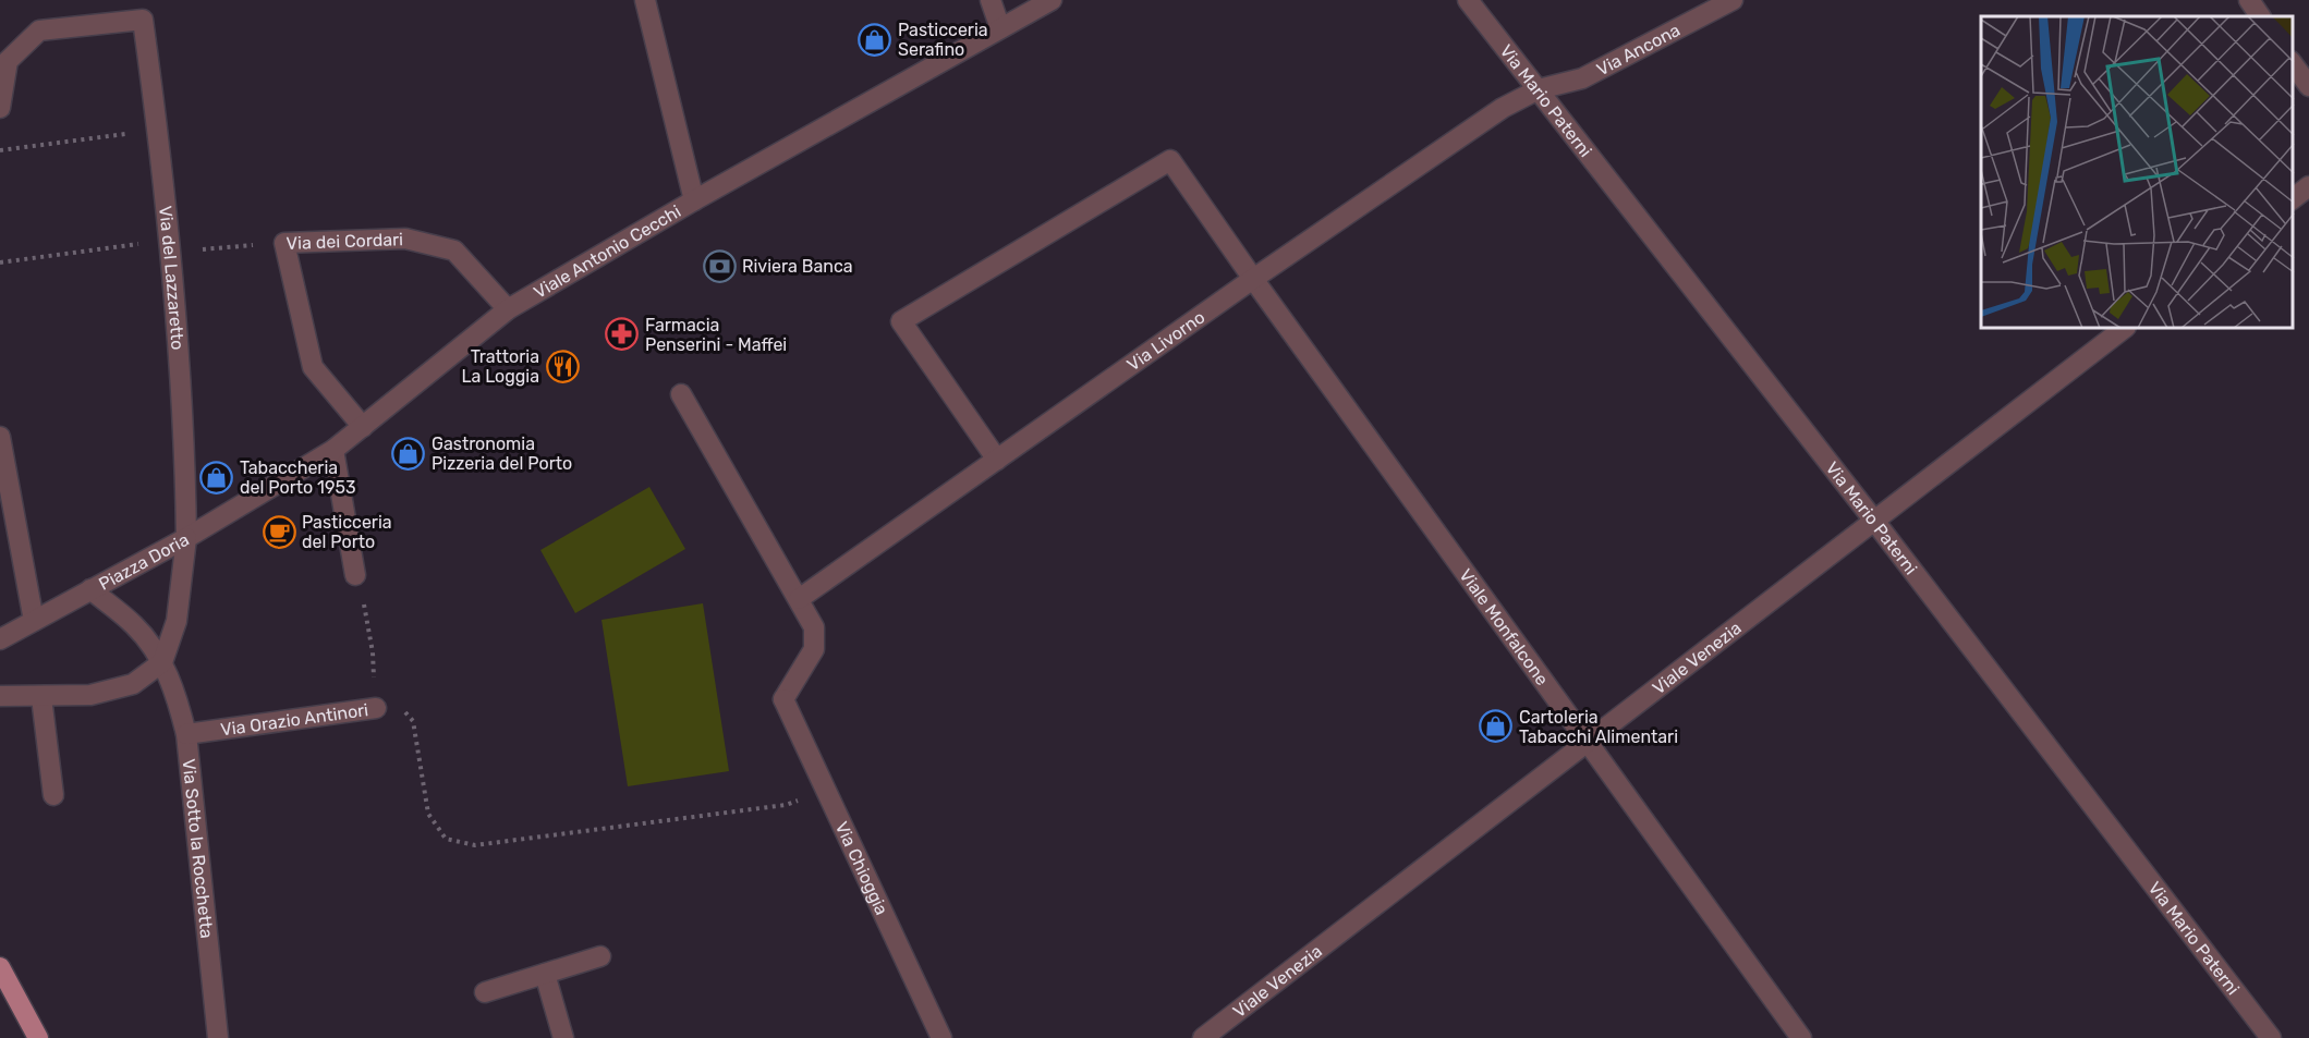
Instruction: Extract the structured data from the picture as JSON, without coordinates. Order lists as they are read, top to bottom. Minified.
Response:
{"streets":{"street":["Via Ancona","Via Mario Paterni","Via dei Cordari","Viale Antonio Cecchi","Via del Lazzaretto","Via Livorno","Piazza Doria","Viale Monfalcone","Viale Venezia","Via Orazio Antinori","Via Sotto la Rocchetta","Via Chioggia"]},"crossings":[["Via Ancona","Via Mario Paterni"],["Via Ancona","Via Livorno"],["Via Mario Paterni","Via Livorno"],["Via Mario Paterni","Viale Venezia"],["Via dei Cordari","Viale Antonio Cecchi"],["Viale Antonio Cecchi","Via del Lazzaretto"],["Viale Antonio Cecchi","Piazza Doria"],["Via del Lazzaretto","Piazza Doria"],["Via Livorno","Viale Monfalcone"],["Via Livorno","Via Chioggia"],["Piazza Doria","Via Sotto la Rocchetta"],["Viale Monfalcone","Viale Venezia"],["Via Orazio Antinori","Via Sotto la Rocchetta"]],"places":{"shop":["Pasticceria Serafino","Gastronomia Pizzeria del Porto","Tabaccheria del Porto 1953","Cartoleria Tabacchi Alimentari"],"bank":["Riviera Banca"],"pharmacy":["Farmacia Penserini - Maffei"],"restaurant":["Trattoria La Loggia"],"cafe":["Pasticceria del Porto"]}}
